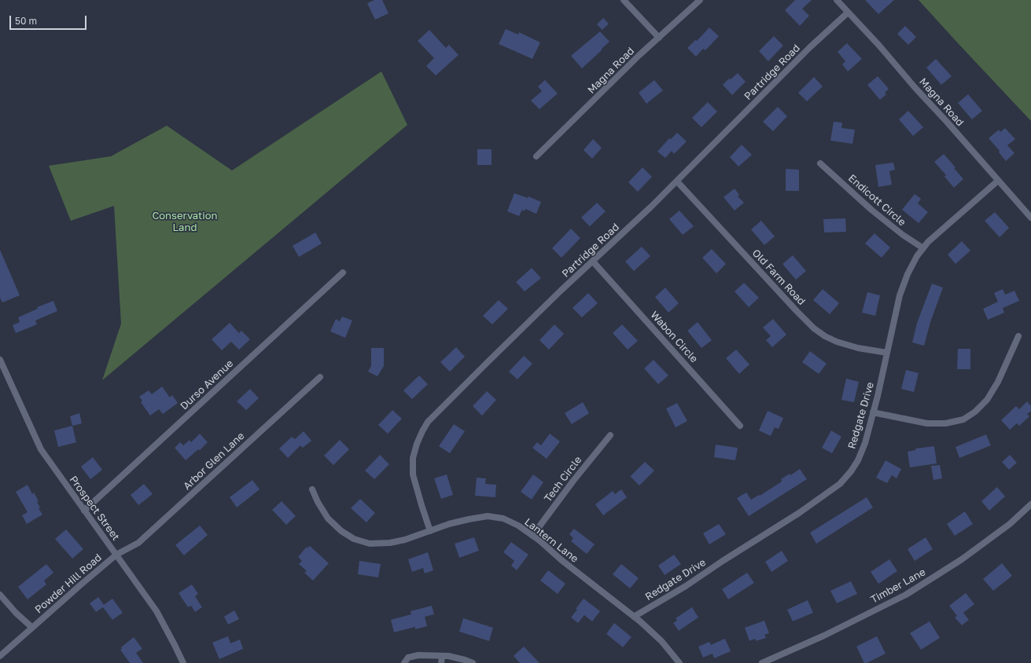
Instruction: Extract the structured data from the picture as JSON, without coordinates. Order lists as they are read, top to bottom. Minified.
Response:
{"streets":{"street":["Magna Road","Partridge Road","Endicott Circle","Old Farm Road","Wabon Circle","Durso Avenue","Redgate Drive","Arbor Glen Lane","Tech Circle","Prospect Street","Lantern Lane","Powder Hill Road","Timber Lane"]},"crossings":[["Magna Road","Partridge Road"],["Magna Road","Redgate Drive"],["Partridge Road","Old Farm Road"],["Partridge Road","Wabon Circle"],["Partridge Road","Lantern Lane"],["Endicott Circle","Redgate Drive"],["Old Farm Road","Redgate Drive"],["Durso Avenue","Prospect Street"],["Redgate Drive","Lantern Lane"],["Arbor Glen Lane","Prospect Street"],["Arbor Glen Lane","Powder Hill Road"],["Tech Circle","Lantern Lane"],["Prospect Street","Powder Hill Road"]],"parks":["Conservation Land"],"scale_bar":"50 m"}
